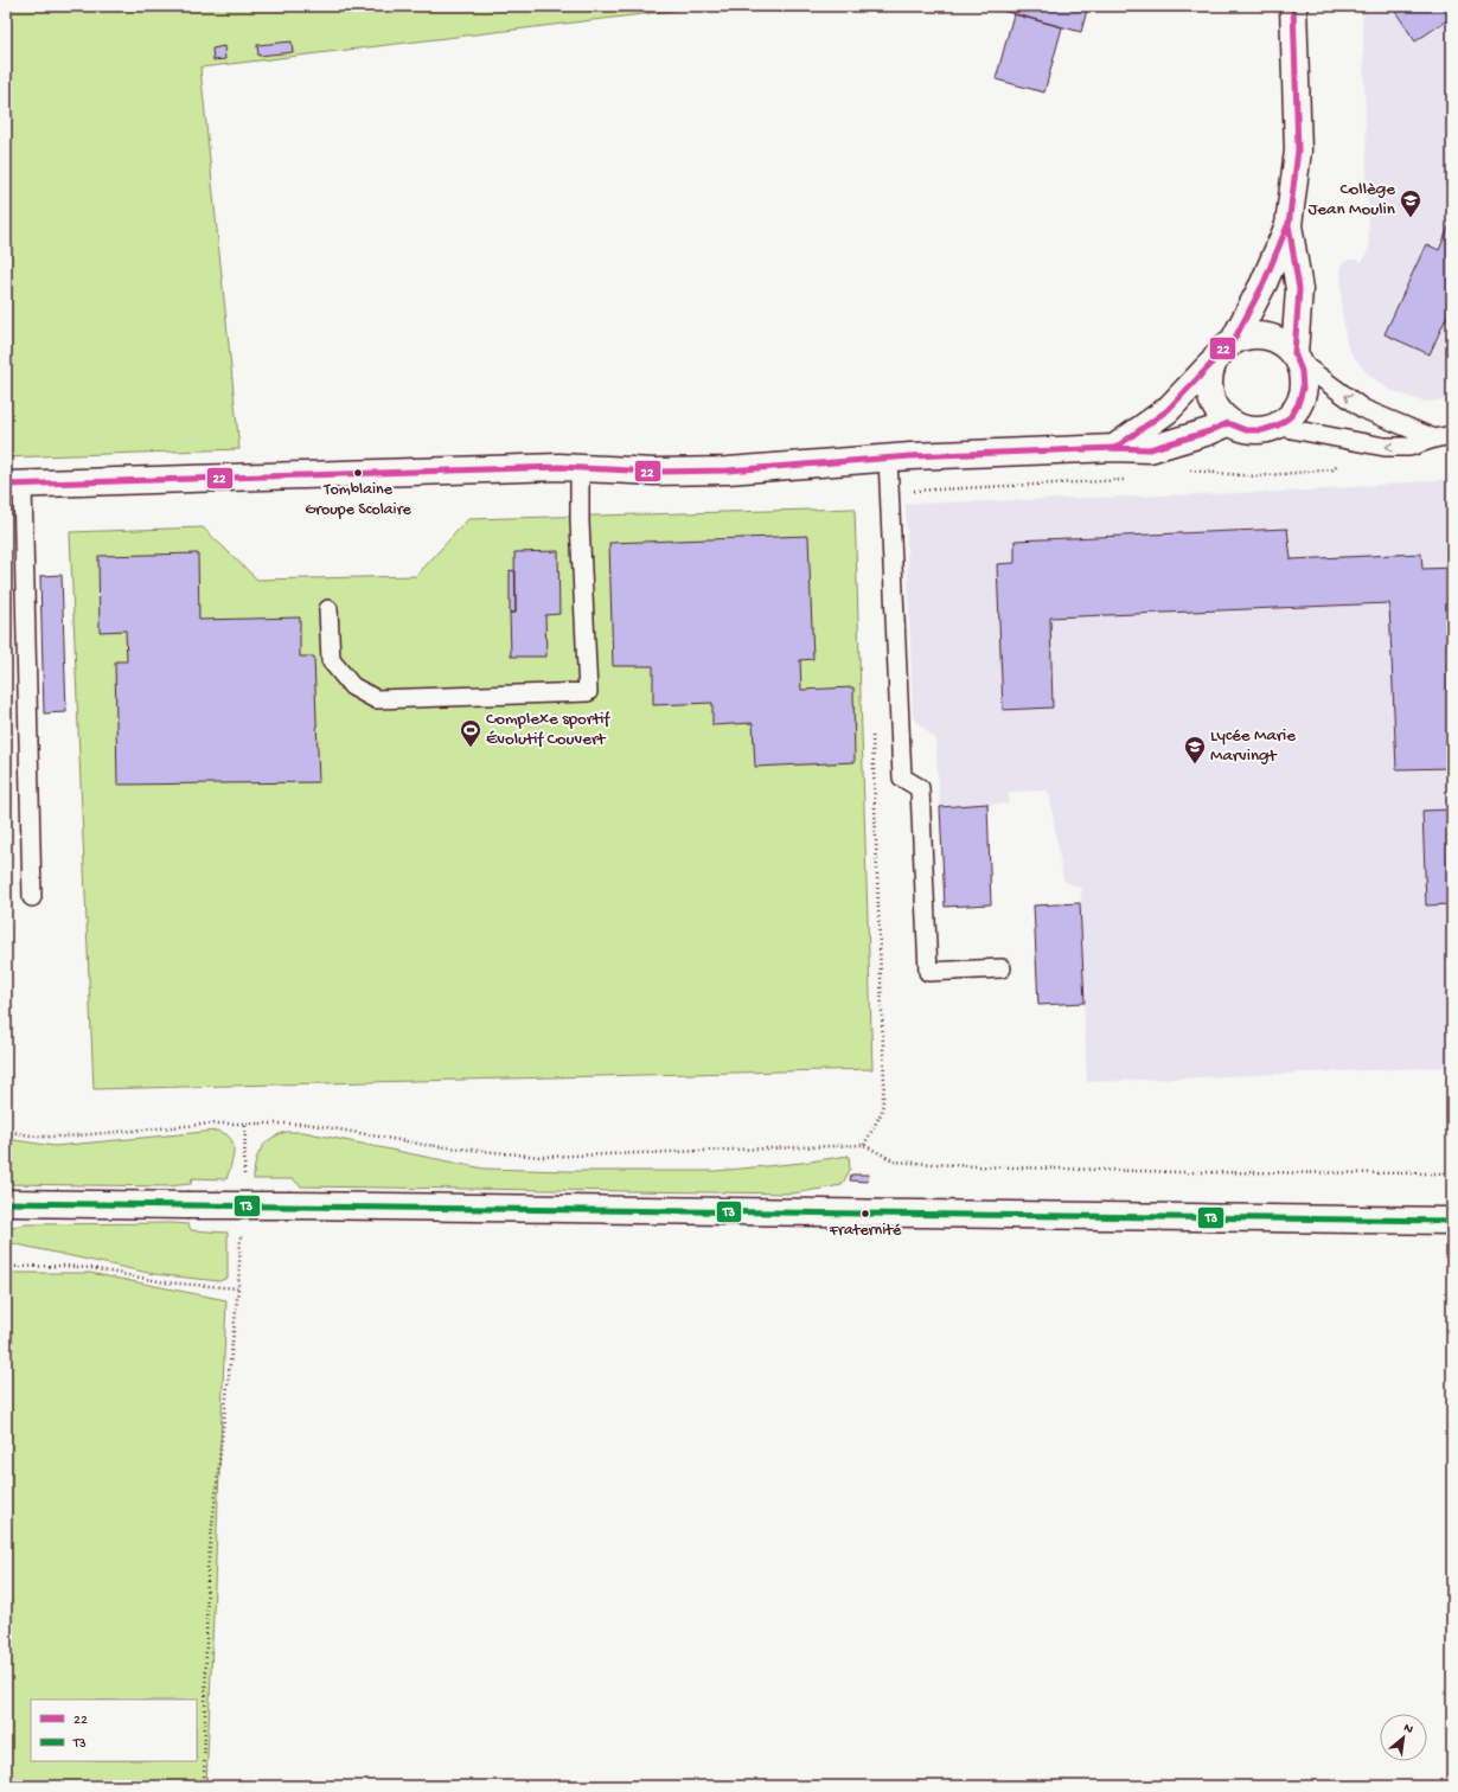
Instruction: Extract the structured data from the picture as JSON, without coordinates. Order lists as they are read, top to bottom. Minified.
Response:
{"places":{"school or university":["Collège Jean Moulin","Lycée Marie Marvingt"],"other":["Tomblaine Groupe Scolaire","Fraternité"],"sports":["Complexe sportif Évolutif Couvert"]},"lines":["transit line 22","transit line T3"],"legend":["22","T3"],"north":"top right"}
